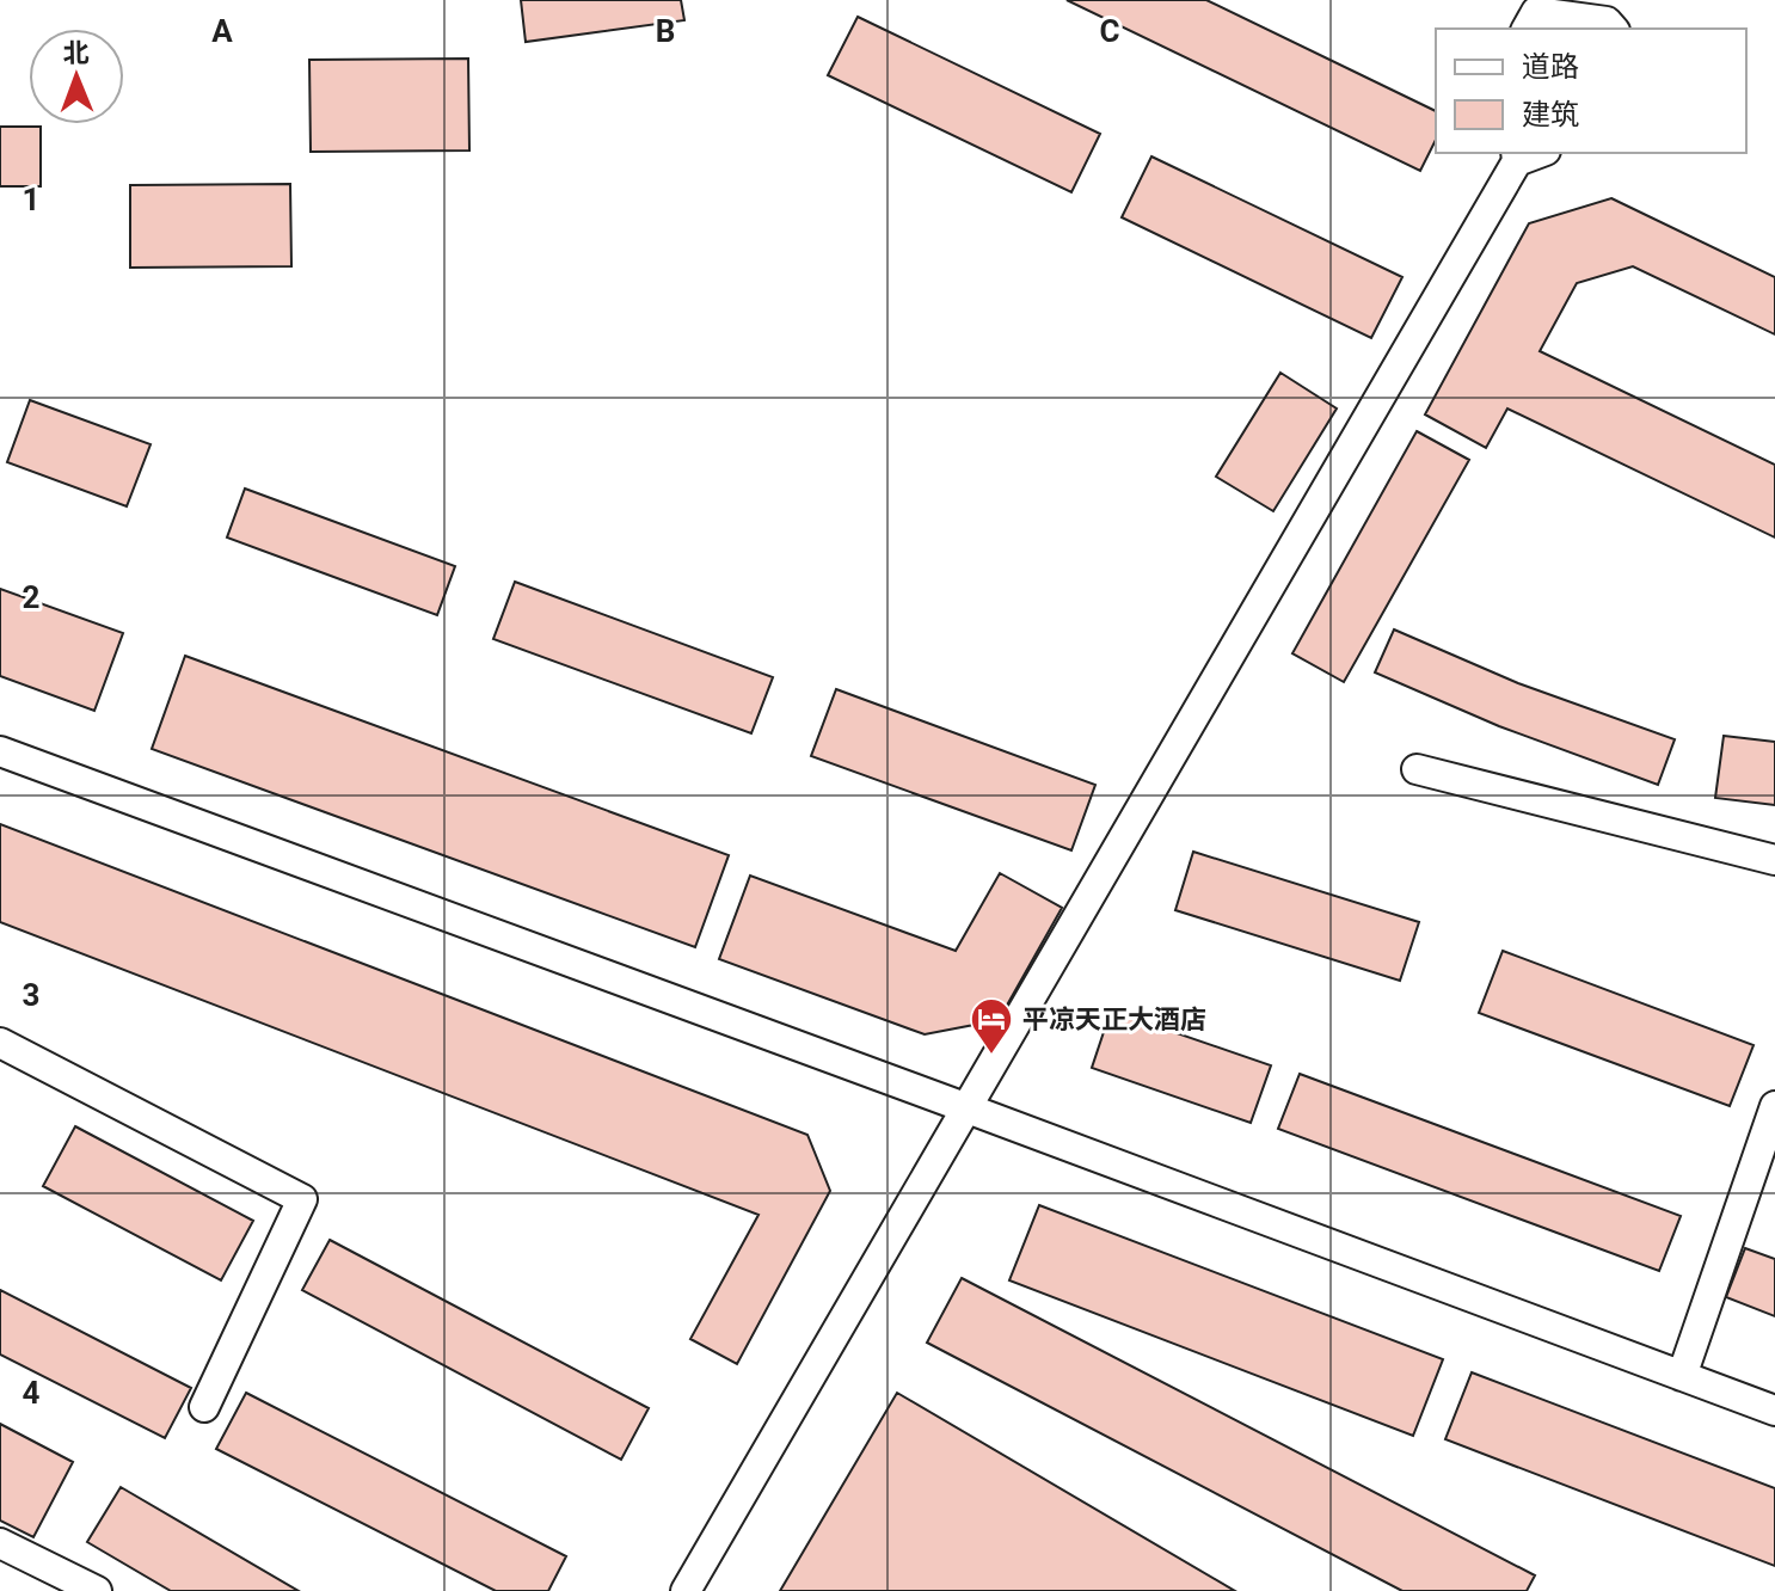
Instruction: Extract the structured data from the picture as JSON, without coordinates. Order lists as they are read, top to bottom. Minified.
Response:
{"places":{"hotel":["平凉天正大酒店"]},"legend":["道路","建筑"],"north":"top","grid":{"columns":["A","B","C"],"rows":["1","2","3","4"]}}
